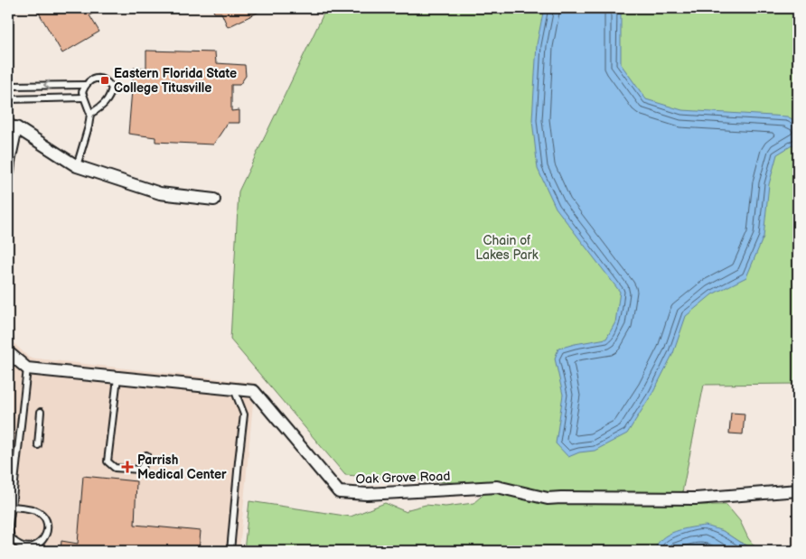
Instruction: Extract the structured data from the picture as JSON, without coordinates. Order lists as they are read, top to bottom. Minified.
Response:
{"streets":{"street":["Oak Grove Road"]},"parks":["Chain of Lakes Park"],"places":{"transit":["Eastern Florida State College Titusville"],"health":["Parrish Medical Center"]}}
